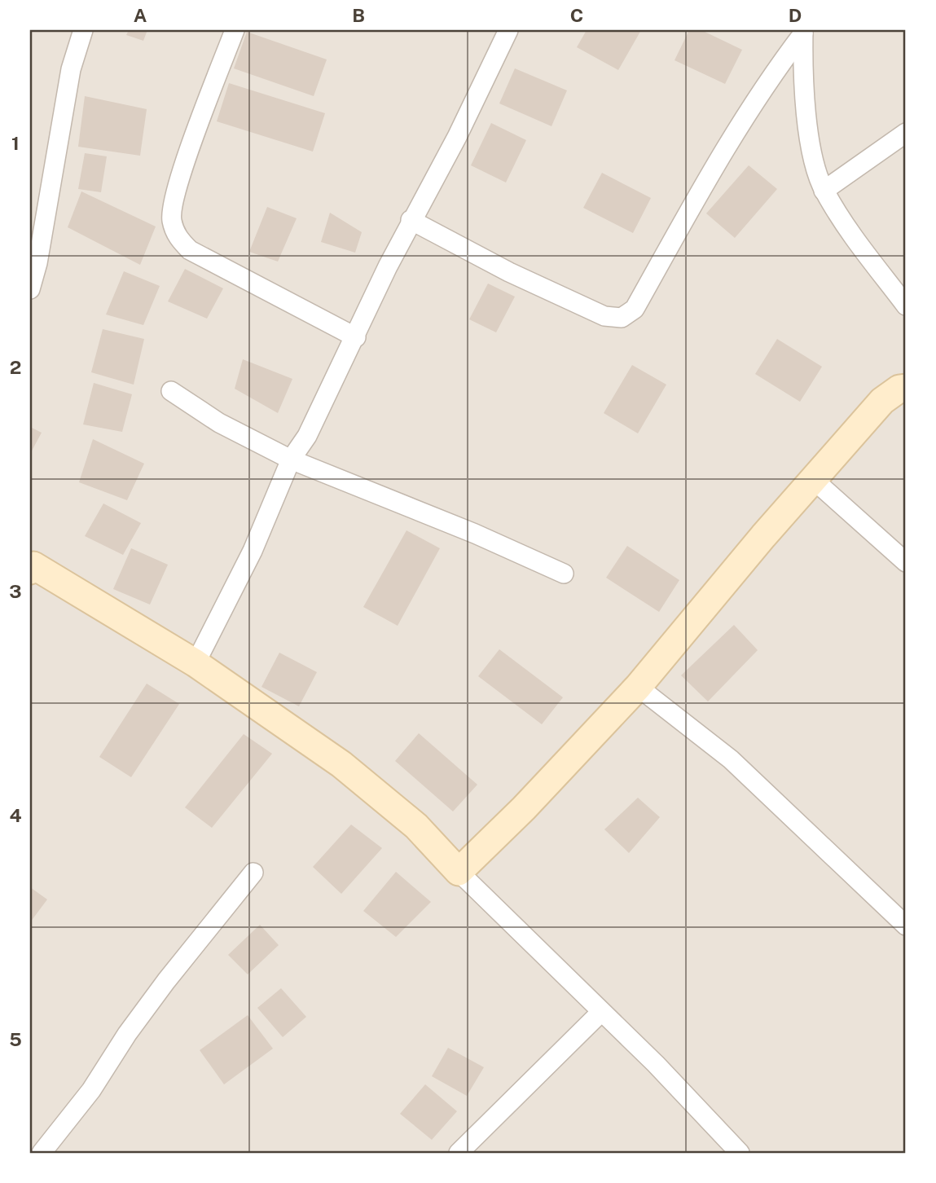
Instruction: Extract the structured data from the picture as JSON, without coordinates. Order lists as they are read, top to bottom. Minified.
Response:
{"grid":{"columns":["A","B","C","D"],"rows":["1","2","3","4","5"]}}
